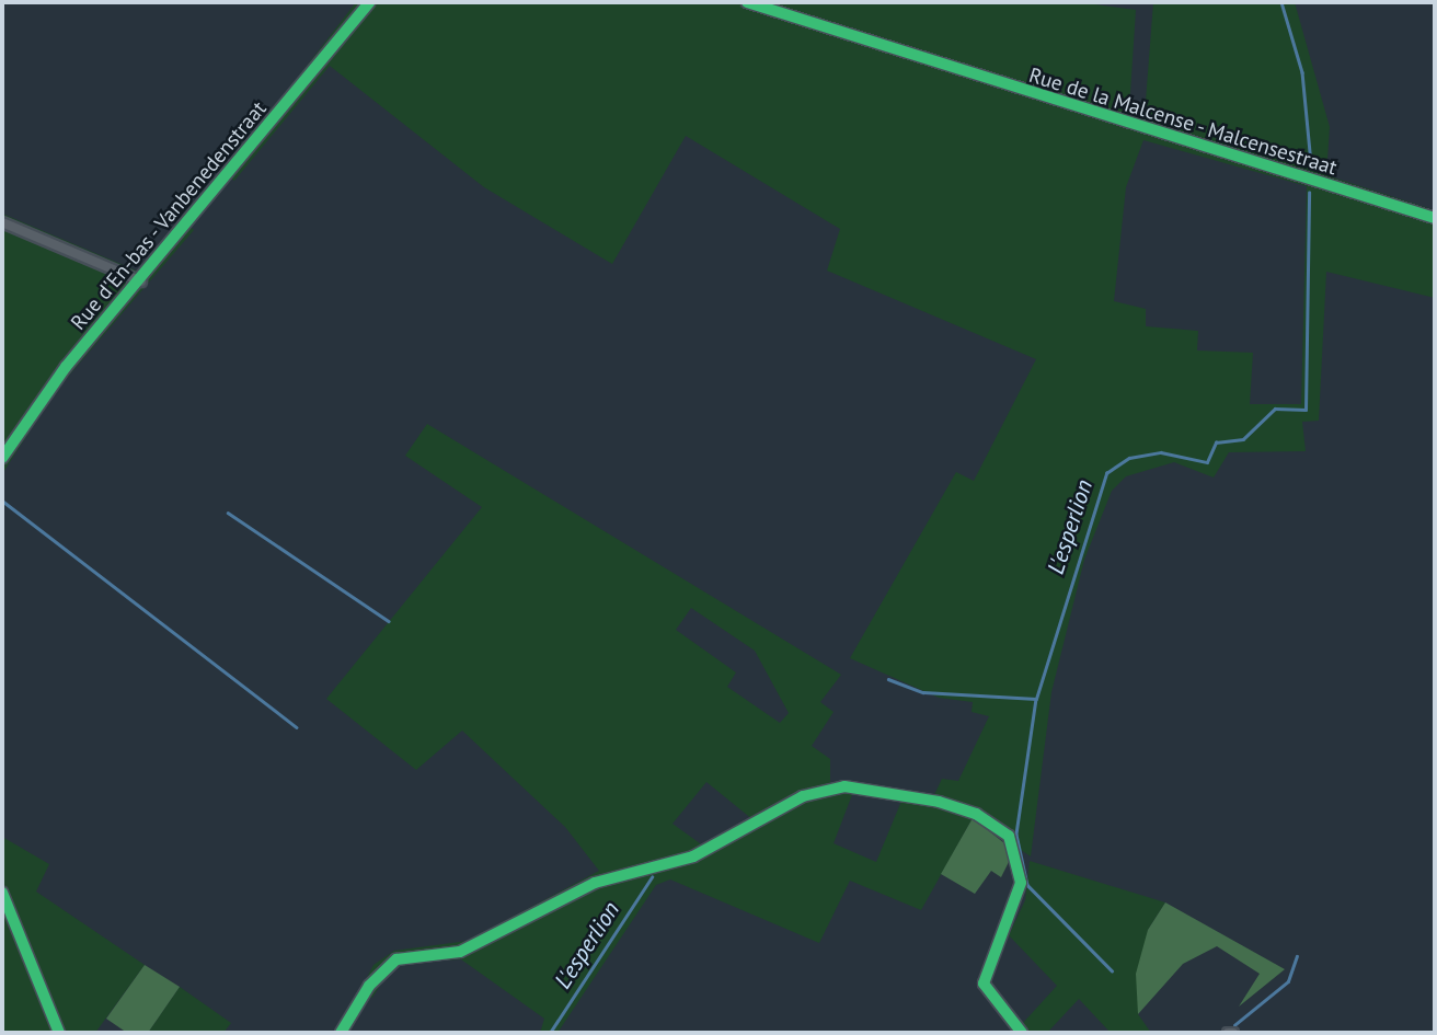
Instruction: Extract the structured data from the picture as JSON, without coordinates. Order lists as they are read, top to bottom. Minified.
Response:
{"streets":{"street":["Rue de la Malcense - Malcensestraat","Rue d'En-bas - Vanbenedenstraat"]},"water":["L'esperlion"]}
